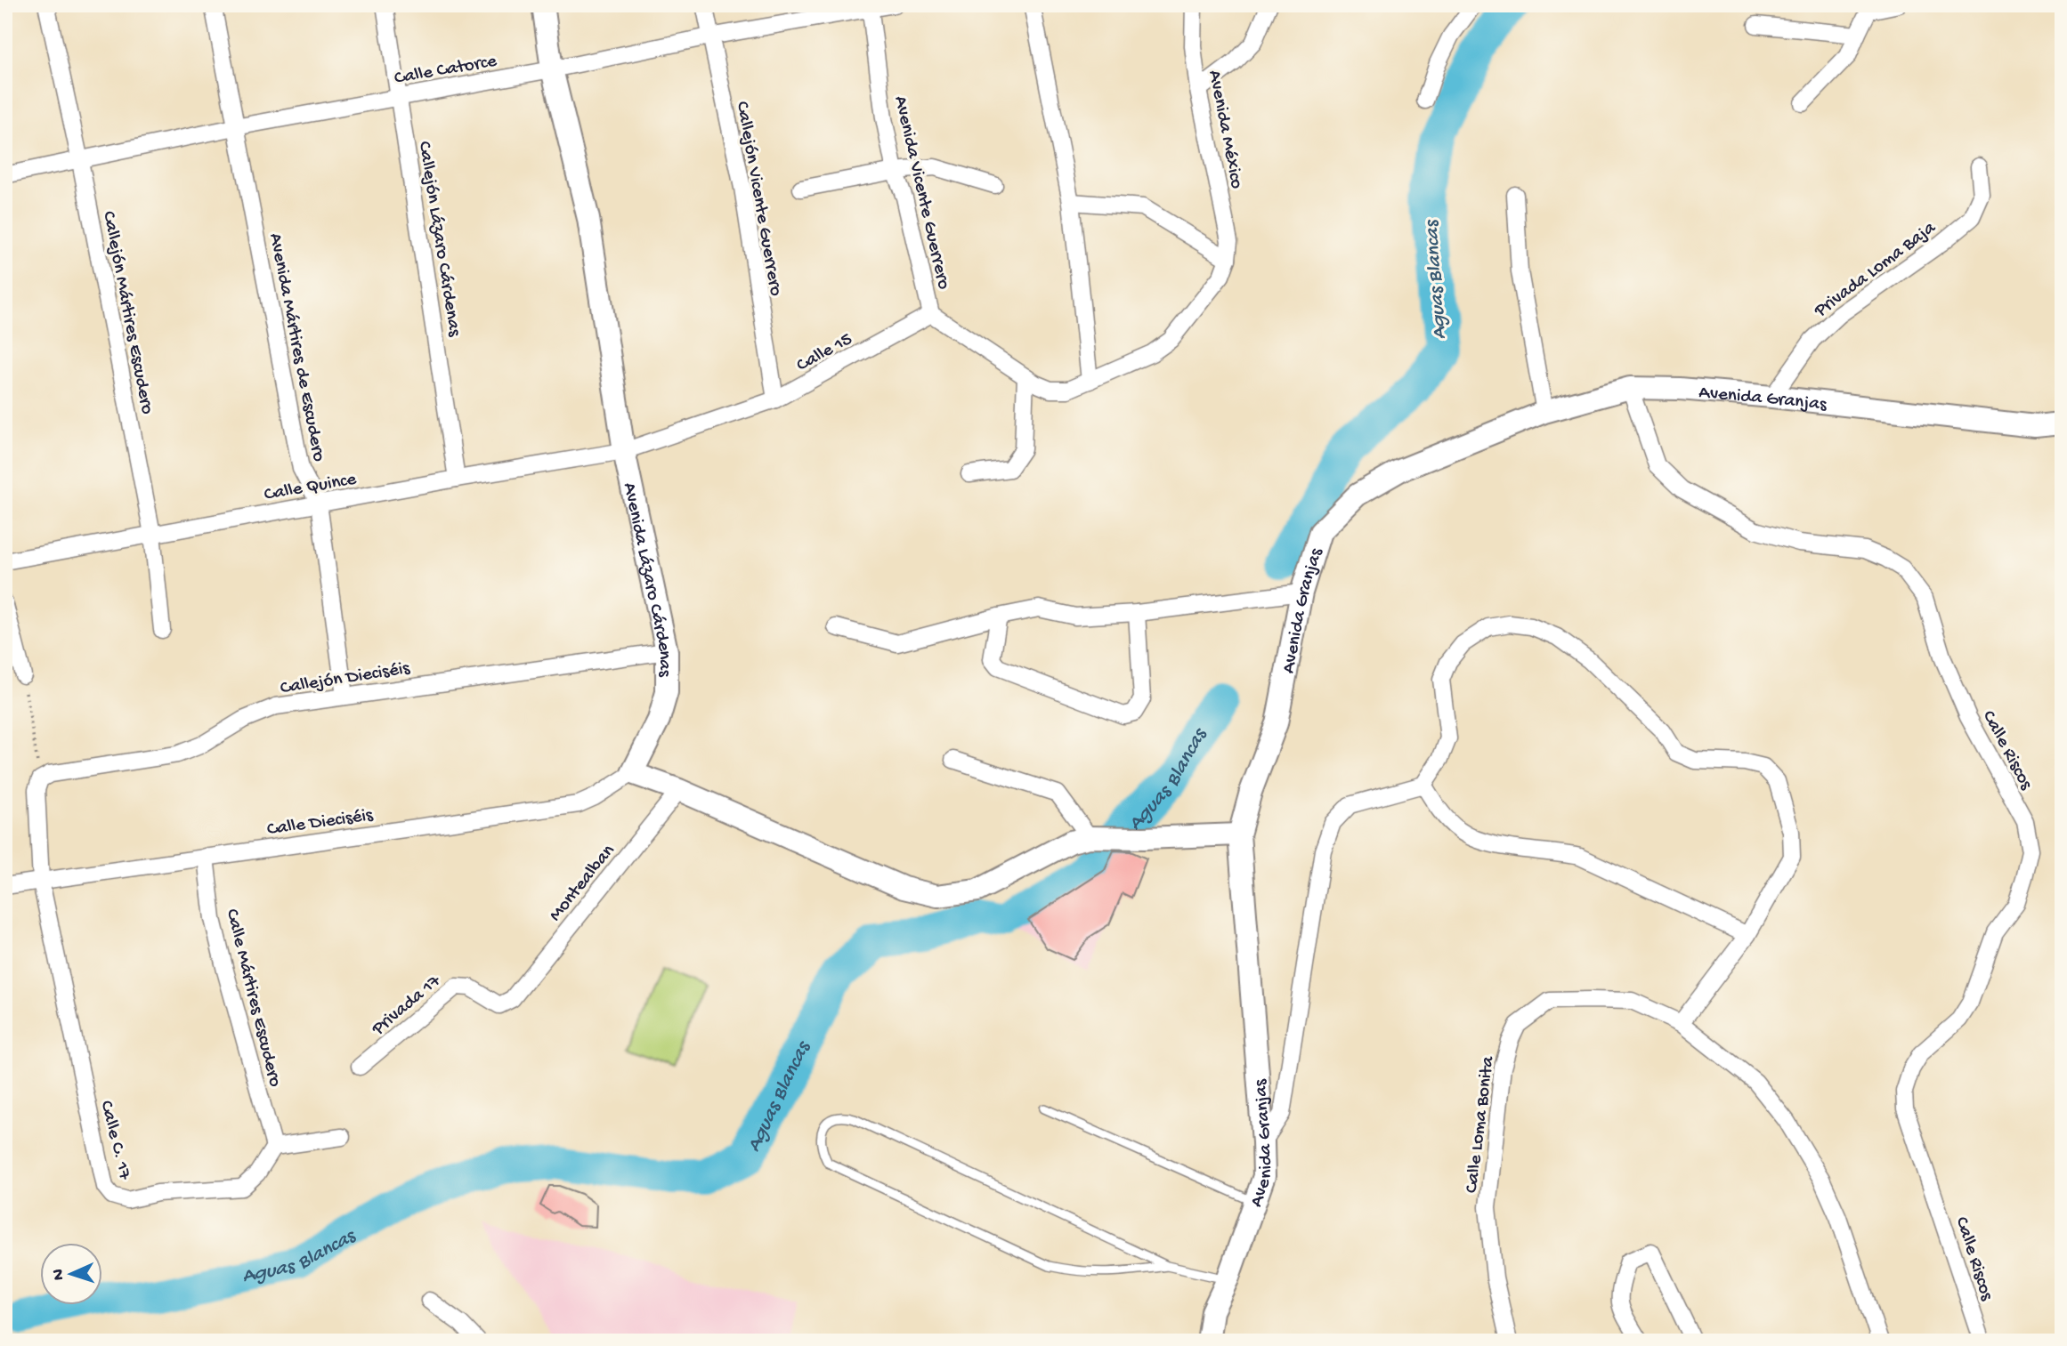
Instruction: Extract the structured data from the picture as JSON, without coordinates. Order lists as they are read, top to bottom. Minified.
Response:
{"streets":{"main road":["Avenida Granjas","Avenida Lázaro Cárdenas"],"street":["Calle Catorce","Avenida México","Avenida Vicente Guerrero","Callejón Vicente Guerrero","Callejón Lázaro Cárdenas","Privada Loma Baja","Callejón Mártires Escudero","Avenida Mártires de Escudero","Calle 15","Calle Quince","Callejón Dieciséis","Calle Riscos","Calle Dieciséis","Montealban","Calle Mártires Escudero","Privada 17","Calle Loma Bonita","Calle C. 17"]},"crossings":[["Calle Catorce","Avenida Vicente Guerrero"],["Calle Catorce","Callejón Vicente Guerrero"],["Calle Catorce","Callejón Lázaro Cárdenas"],["Calle Catorce","Callejón Mártires Escudero"],["Calle Catorce","Avenida Mártires de Escudero"],["Calle Catorce","Avenida Lázaro Cárdenas"],["Avenida Vicente Guerrero","Calle 15"],["Callejón Vicente Guerrero","Calle 15"],["Callejón Lázaro Cárdenas","Calle Quince"],["Privada Loma Baja","Avenida Granjas"],["Callejón Mártires Escudero","Calle Quince"],["Avenida Mártires de Escudero","Calle Quince"],["Avenida Mártires de Escudero","Callejón Dieciséis"],["Calle 15","Calle Quince"],["Calle 15","Avenida Lázaro Cárdenas"],["Avenida Granjas","Calle Riscos"],["Calle Quince","Avenida Lázaro Cárdenas"],["Avenida Lázaro Cárdenas","Callejón Dieciséis"],["Avenida Lázaro Cárdenas","Calle Dieciséis"],["Calle Dieciséis","Calle Mártires Escudero"],["Calle Dieciséis","Calle C. 17"],["Montealban","Privada 17"],["Calle Mártires Escudero","Calle C. 17"]],"water":["Aguas Blancas"],"north":"left"}
